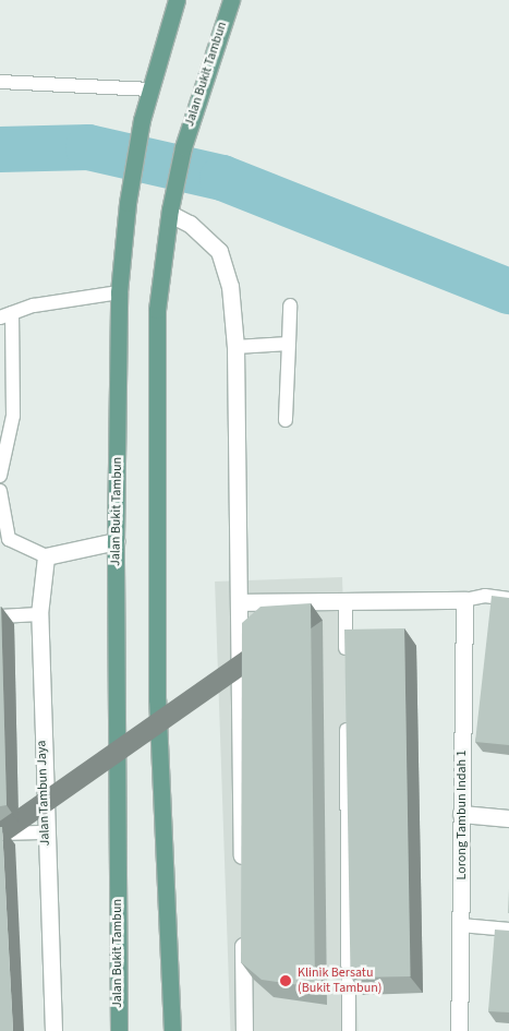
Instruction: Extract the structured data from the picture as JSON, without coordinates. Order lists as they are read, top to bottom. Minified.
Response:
{"streets":{"main road":["Jalan Bukit Tambun"],"street":["Jalan Tambun Jaya","Lorong Tambun Indah 1"]},"places":["Klinik Bersatu (Bukit Tambun)"]}
